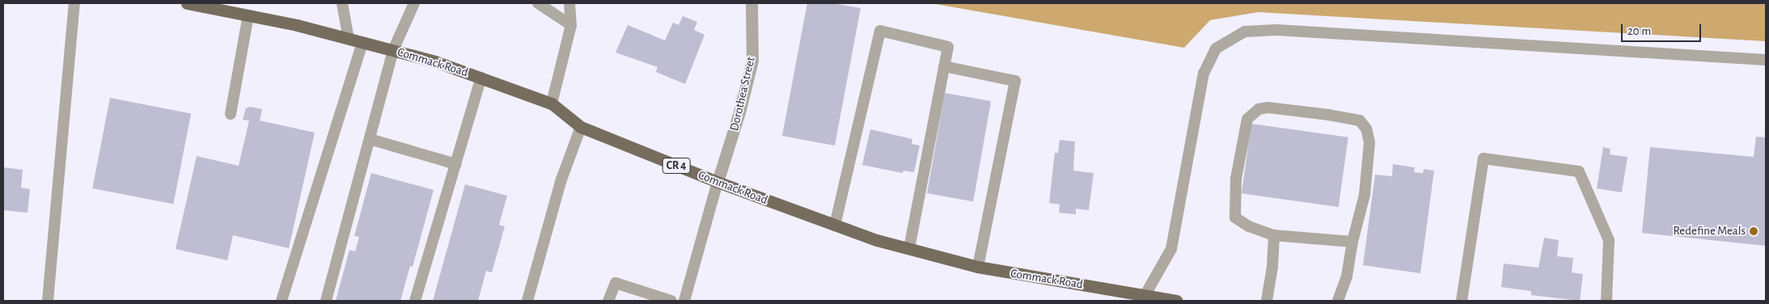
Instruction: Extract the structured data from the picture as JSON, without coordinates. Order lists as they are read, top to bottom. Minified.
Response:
{"streets":{"main road":["Commack Road","CR 4"],"street":["Dorothea Street"]},"crossings":[["Commack Road","Dorothea Street"]],"places":["Redefine Meals"],"scale_bar":"20 m"}
